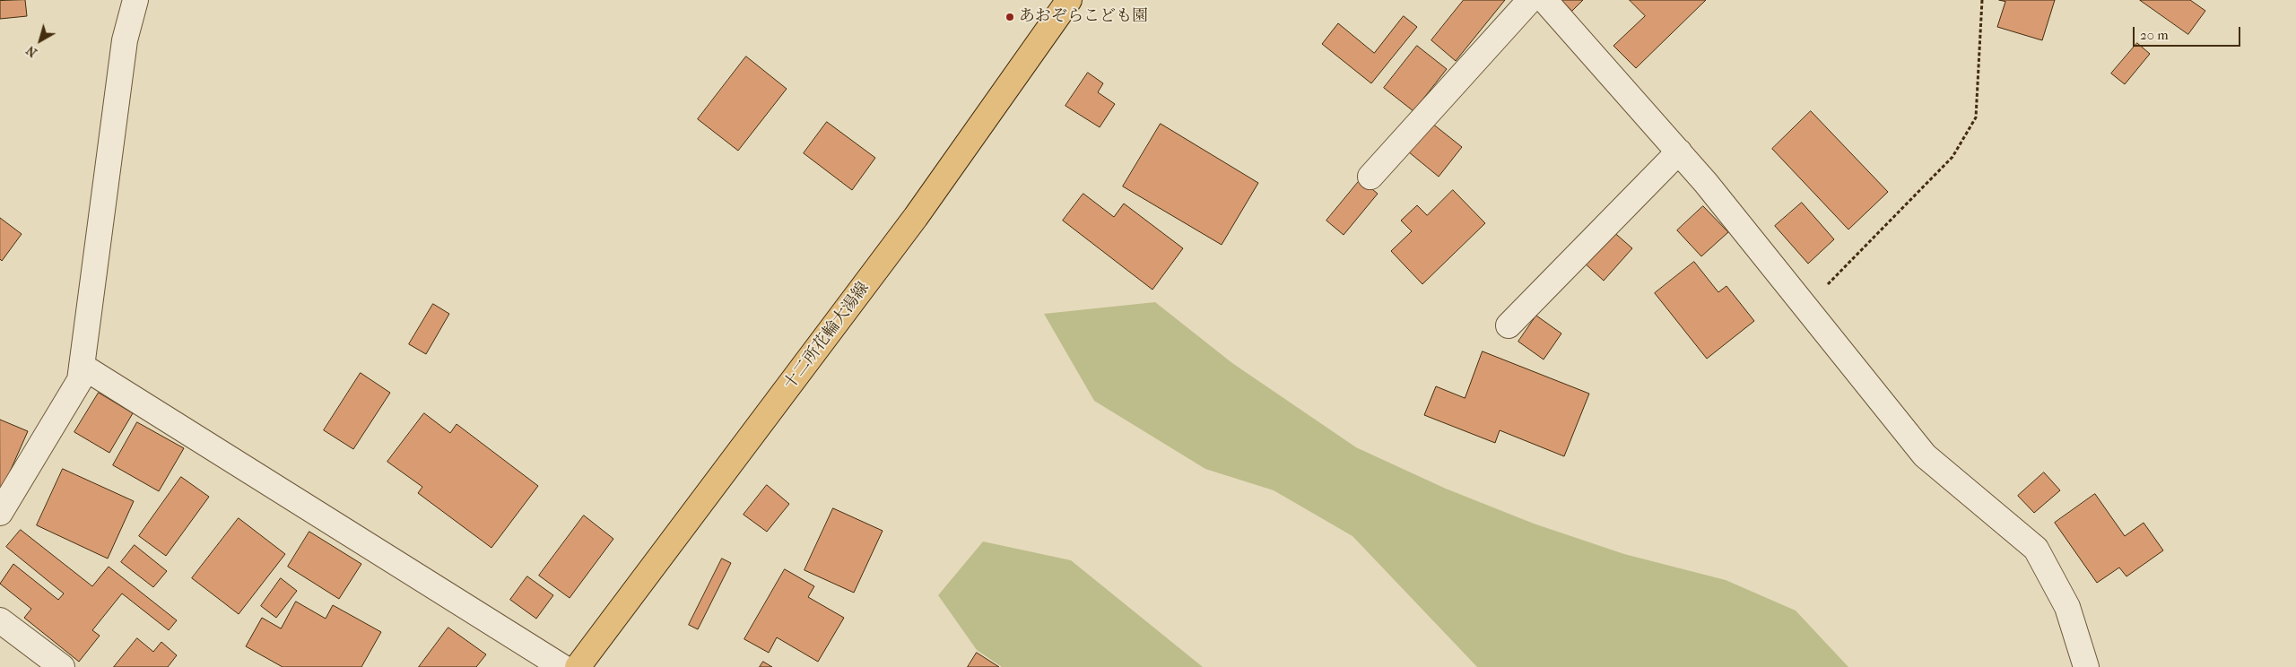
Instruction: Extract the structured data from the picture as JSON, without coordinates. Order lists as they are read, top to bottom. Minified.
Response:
{"streets":{"main road":["十二所花輪大湯線"]},"places":["あおぞらこども園"],"scale_bar":"20 m","north":"bottom left"}
